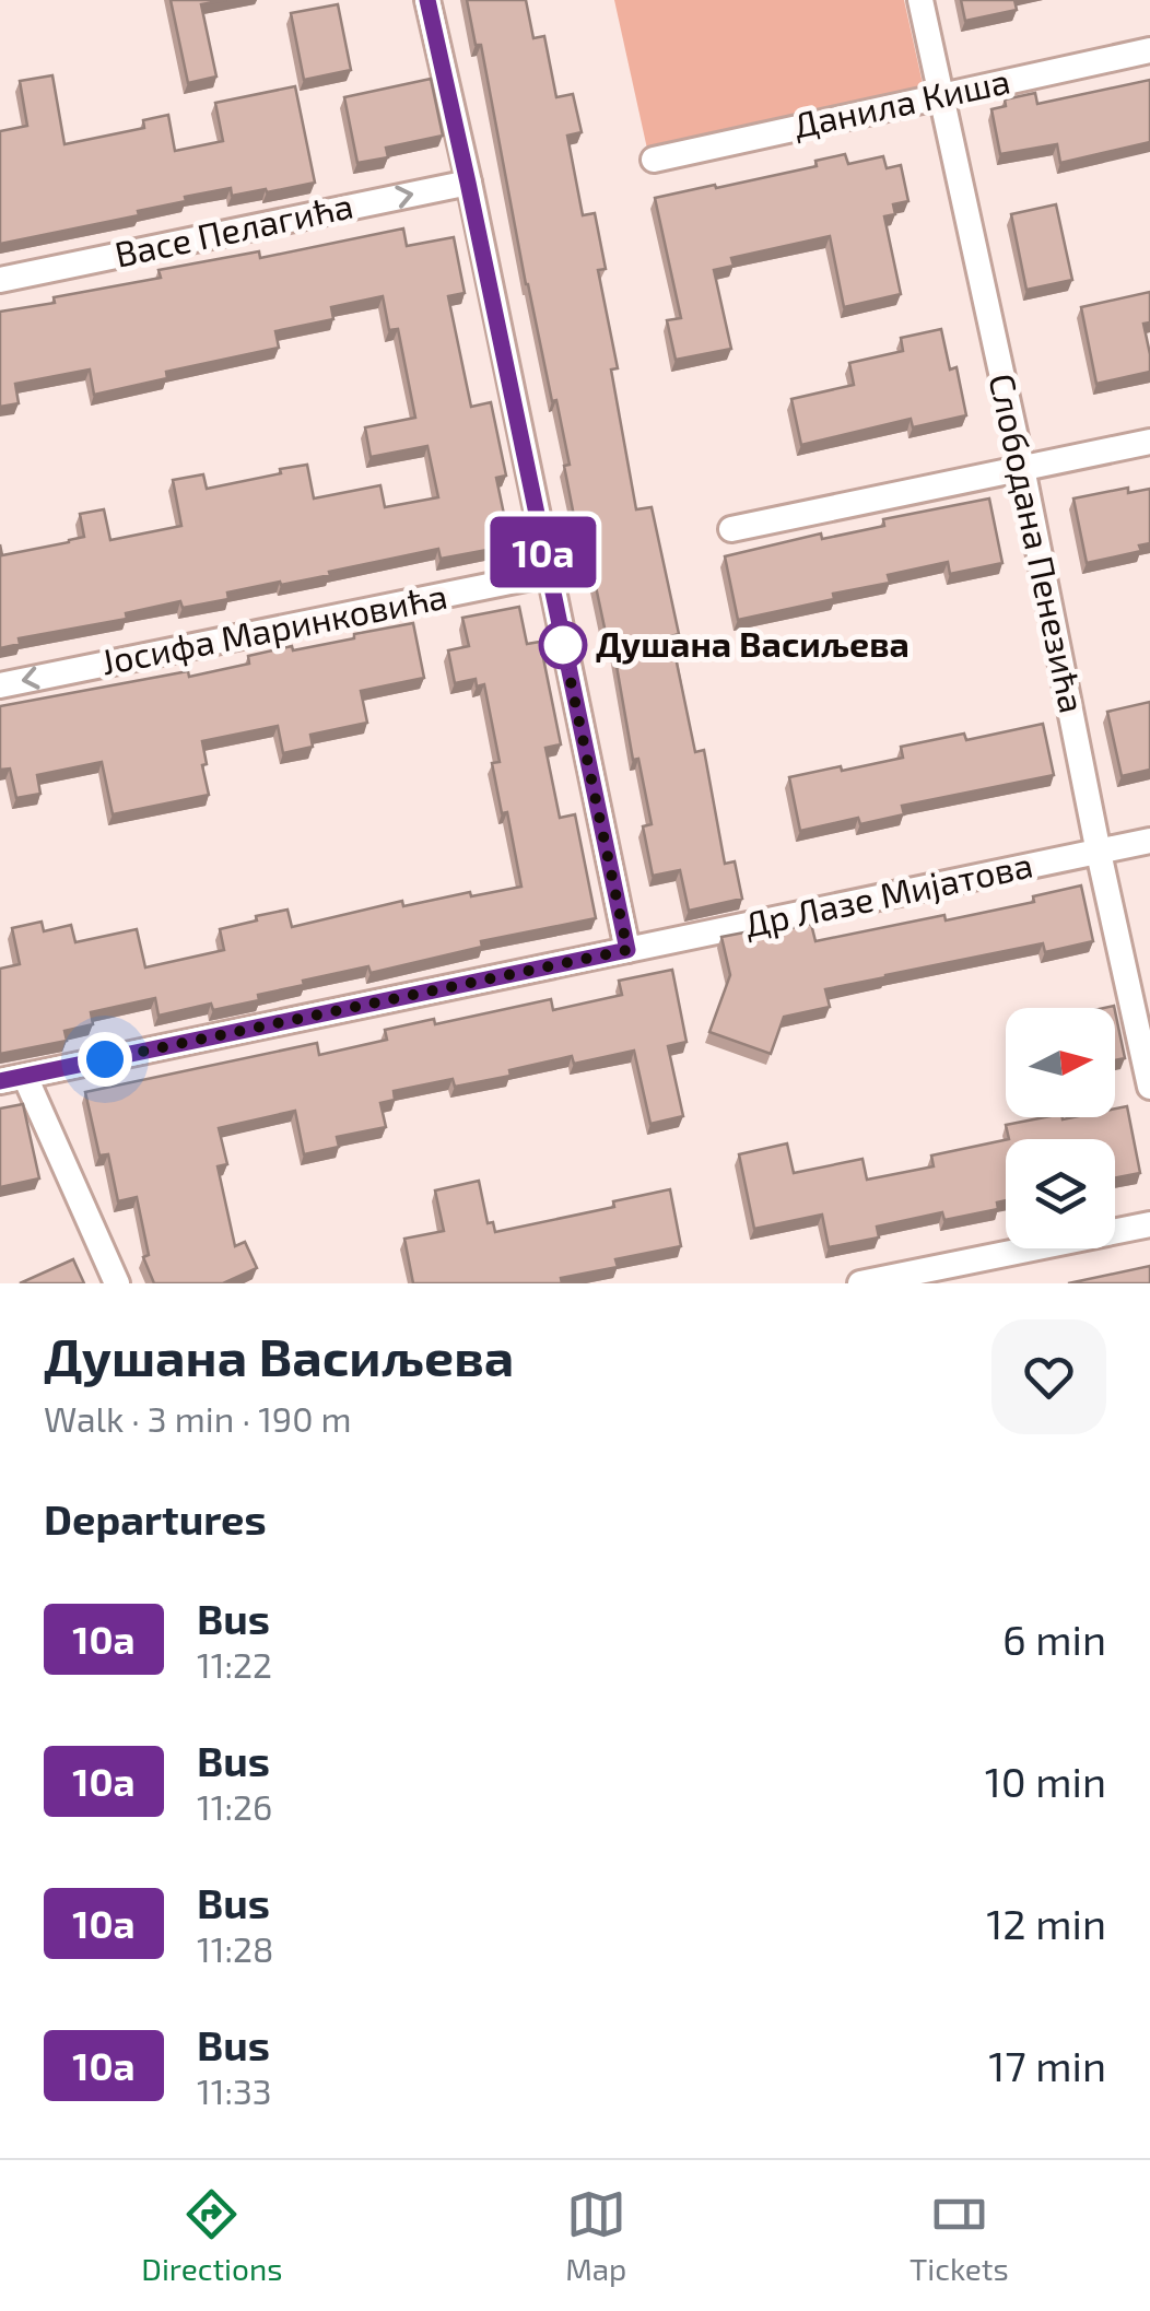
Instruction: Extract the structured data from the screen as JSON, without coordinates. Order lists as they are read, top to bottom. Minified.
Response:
{"streets":{"street":["Данила Киша","Васе Пелагића","Слободана Пенезића","Јосифа Маринковића","Др Лазе Мијатова"]},"crossings":[["Данила Киша","Слободана Пенезића"],["Слободана Пенезића","Др Лазе Мијатова"]],"one_way":["Васе Пелагића","Јосифа Маринковића"],"places":["Душана Васиљева"],"lines":["bus line 10а"],"north":"right","page":{"on_map":"10а","heading":[["Душана Васиљева","Walk · 3 min · 190 m"],"Departures"],"list":[{"mark":"10а","name":"Bus","note":"11:22","value":"6 min"},{"mark":"10а","name":"Bus","note":"11:26","value":"10 min"},{"mark":"10а","name":"Bus","note":"11:28","value":"12 min"},{"mark":"10а","name":"Bus","note":"11:33","value":"17 min"}],"tabs":["Directions","Map","Tickets"]}}
